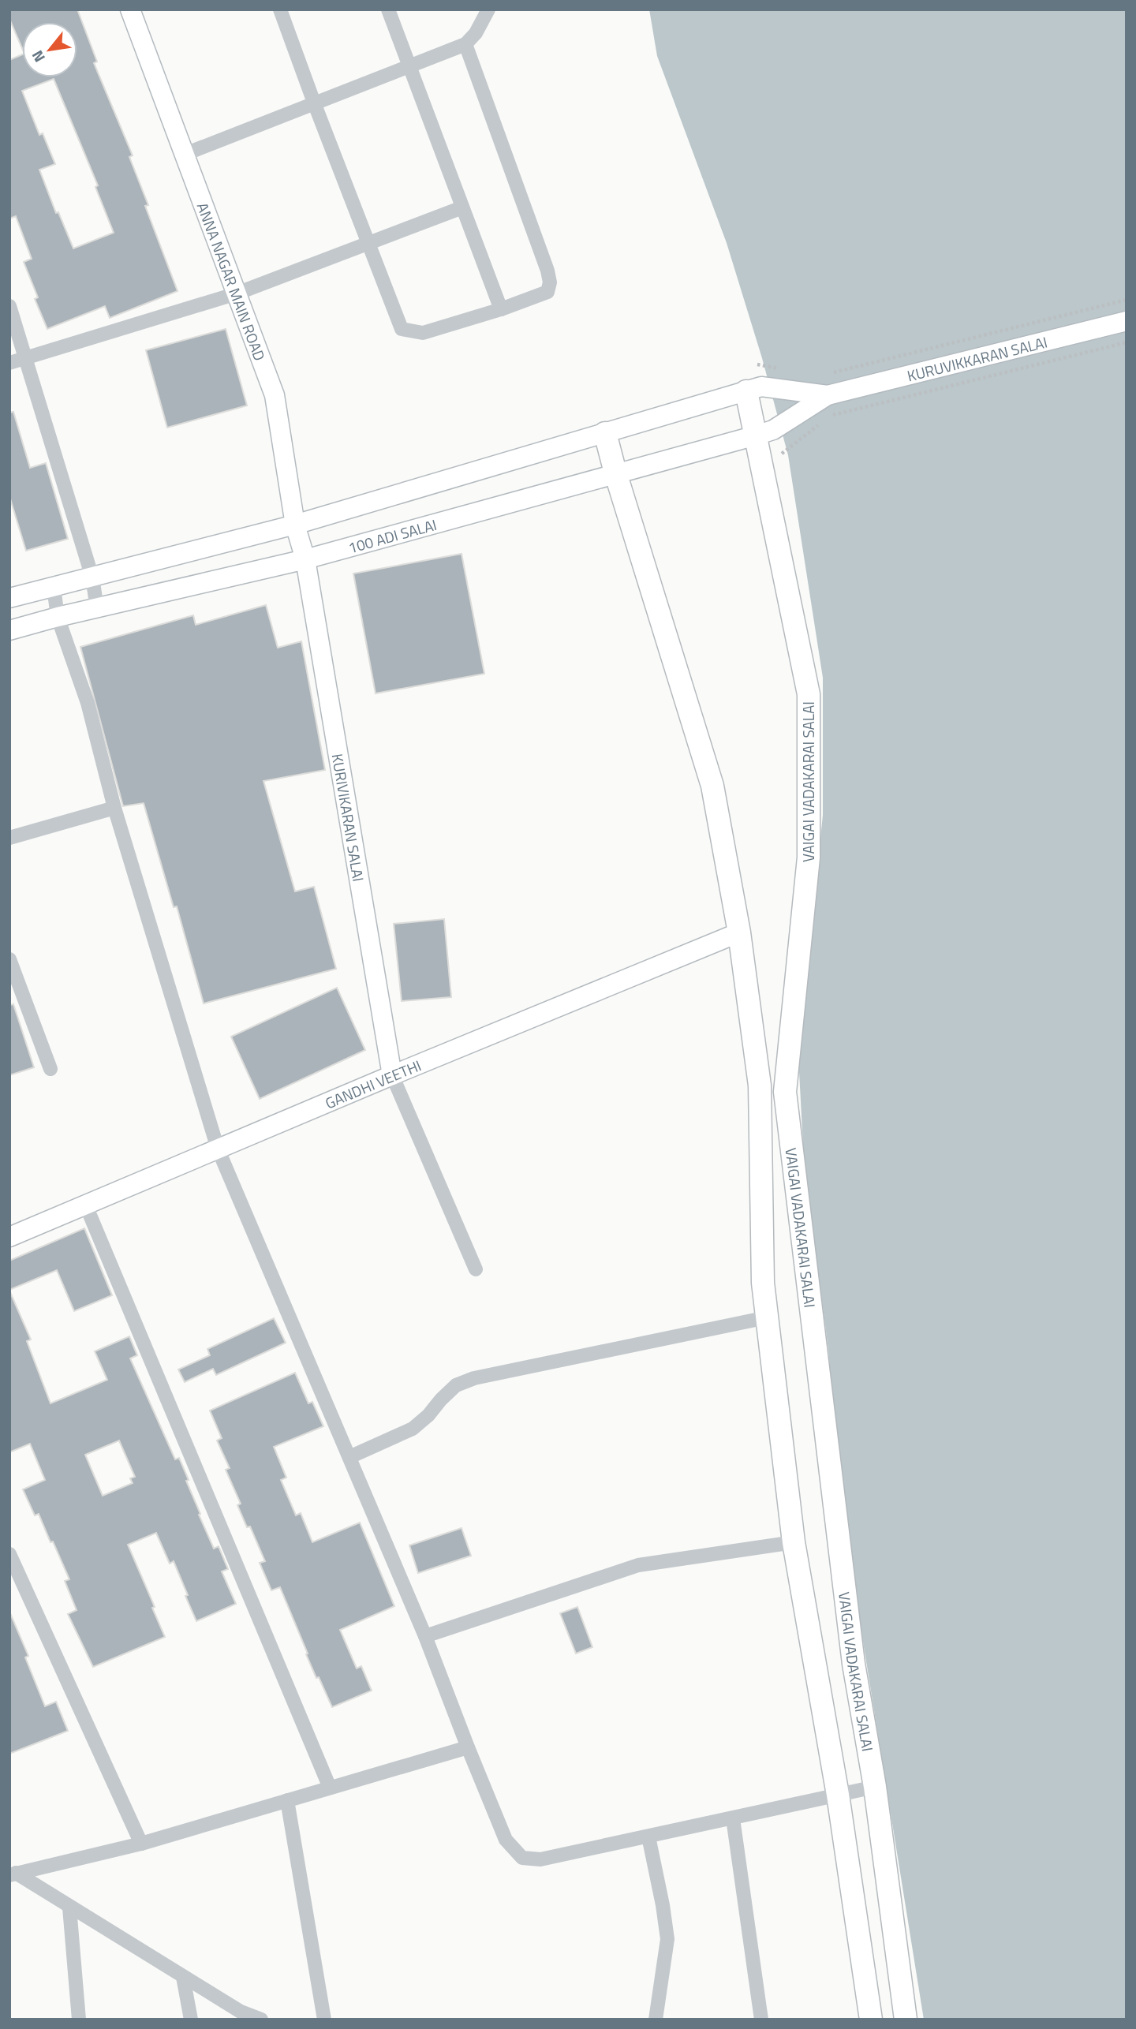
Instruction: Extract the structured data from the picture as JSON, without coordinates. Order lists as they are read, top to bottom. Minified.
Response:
{"streets":{"main road":["ANNA NAGAR MAIN ROAD","KURUVIKKARAN SALAI","100 ADI SALAI","VAIGAI VADAKARAI SALAI","KURIVIKARAN SALAI","GANDHI VEETHI"]},"crossings":[["ANNA NAGAR MAIN ROAD","100 ADI SALAI"],["ANNA NAGAR MAIN ROAD","KURIVIKARAN SALAI"],["KURUVIKKARAN SALAI","100 ADI SALAI"],["KURUVIKKARAN SALAI","VAIGAI VADAKARAI SALAI"],["100 ADI SALAI","VAIGAI VADAKARAI SALAI"],["100 ADI SALAI","KURIVIKARAN SALAI"],["VAIGAI VADAKARAI SALAI","GANDHI VEETHI"],["KURIVIKARAN SALAI","GANDHI VEETHI"]],"north":"bottom left"}
